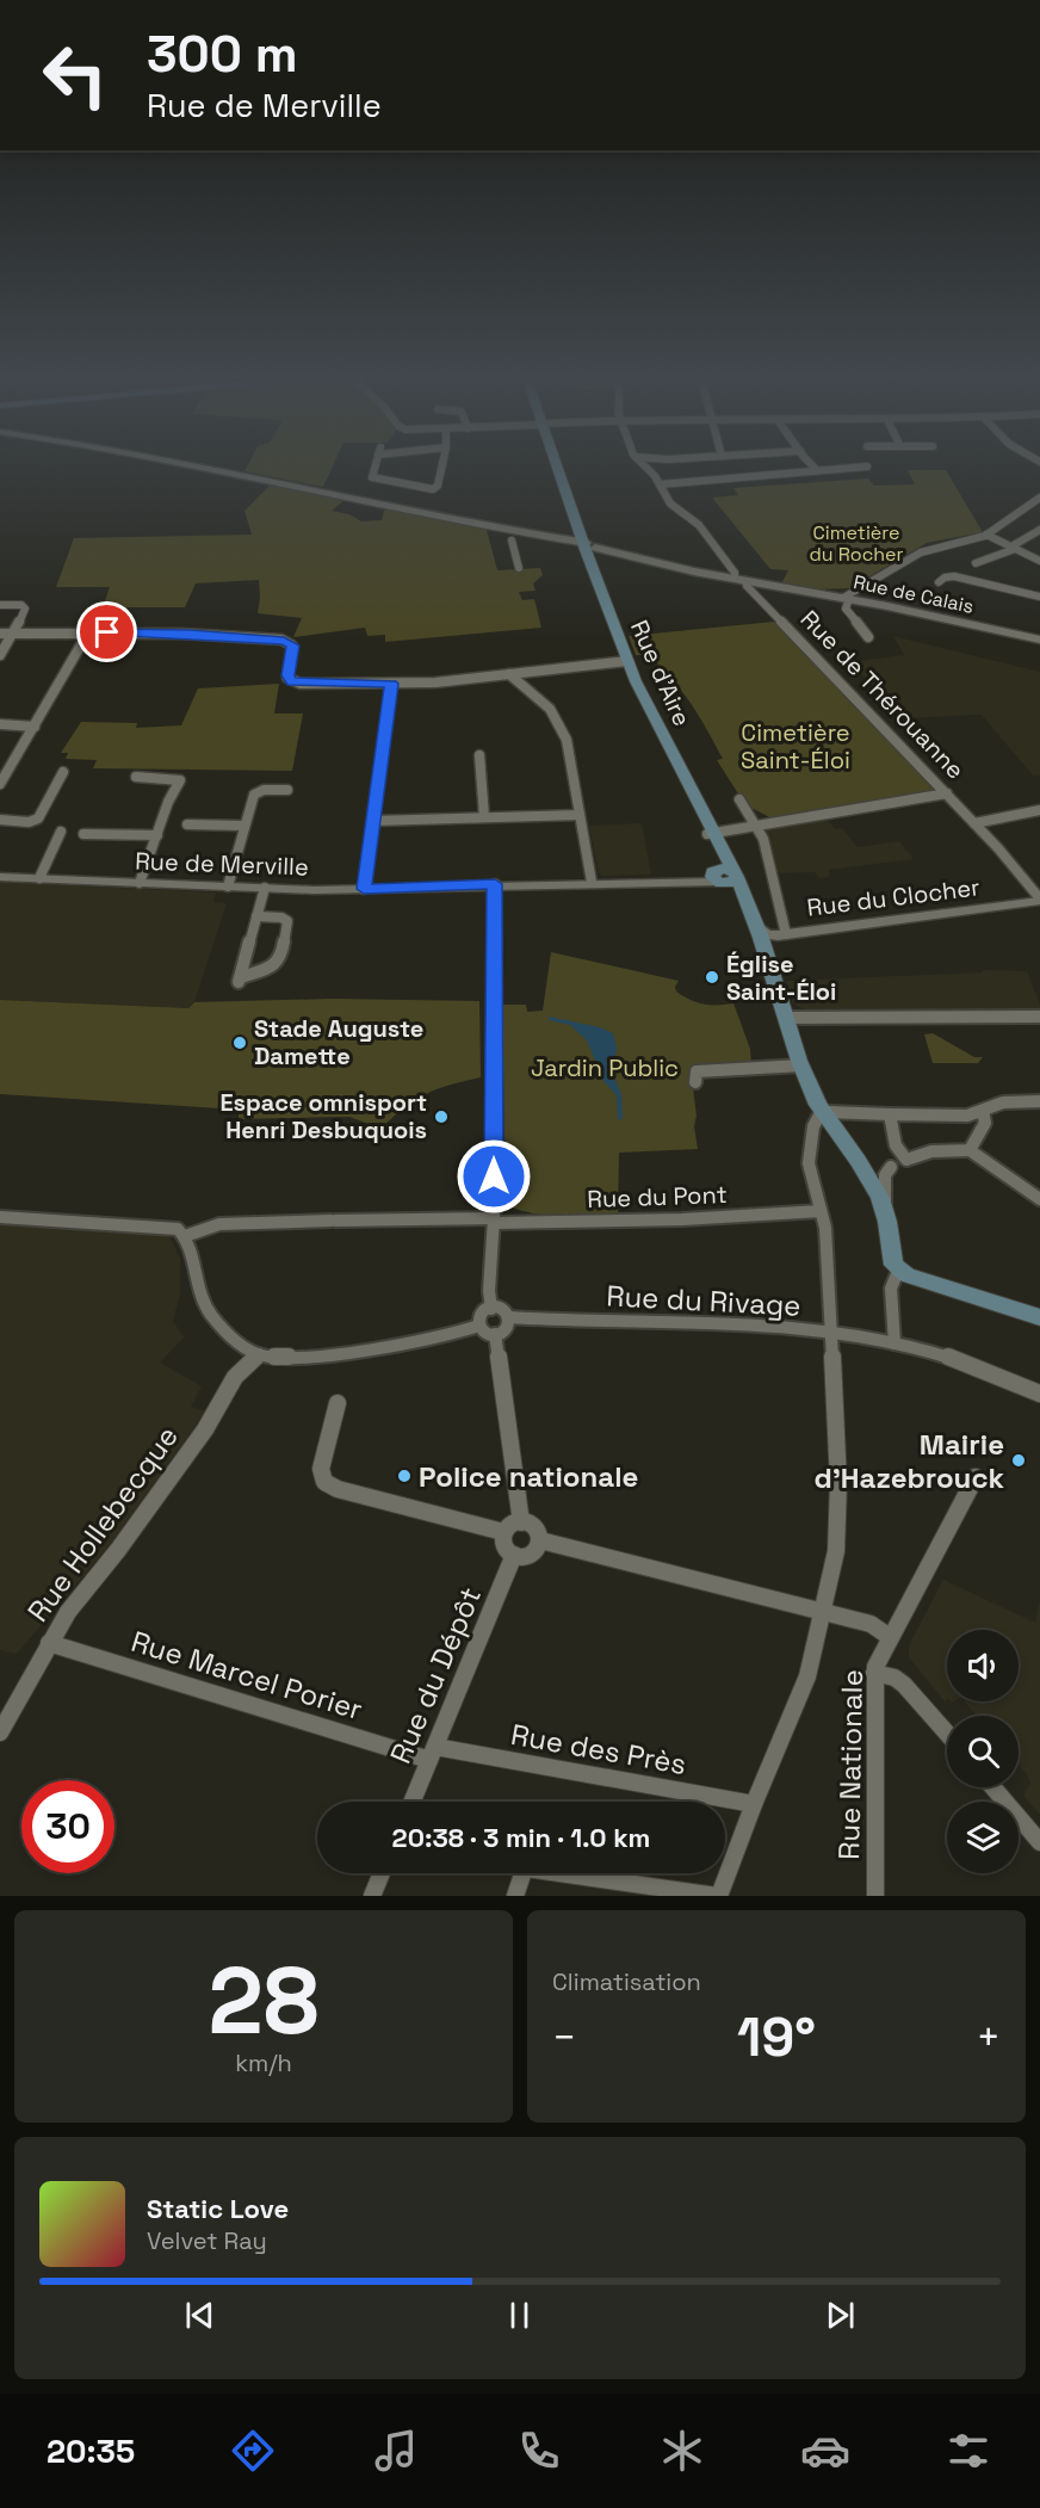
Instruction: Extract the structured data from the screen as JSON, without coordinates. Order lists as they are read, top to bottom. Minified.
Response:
{"streets":{"main road":["Rue d'Aire"],"street":["Rue de Calais","Rue de Thérouanne","Rue de Merville","Rue du Clocher","Rue du Pont","Rue du Rivage","Rue Hollebecque","Rue Marcel Porier","Rue du Dépôt","Rue des Près","Rue Nationale"]},"crossings":[["Rue de Calais","Rue d'Aire"],["Rue de Calais","Rue de Thérouanne"],["Rue d'Aire","Rue de Merville"],["Rue d'Aire","Rue du Clocher"],["Rue de Thérouanne","Rue du Clocher"],["Rue Hollebecque","Rue Marcel Porier"],["Rue Marcel Porier","Rue du Dépôt"],["Rue Marcel Porier","Rue des Près"],["Rue du Dépôt","Rue des Près"]],"parks":["Cimetière du Rocher","Cimetière Saint-Éloi","Jardin Public"],"places":["Église Saint-Éloi","Stade Auguste Damette","Espace omnisport Henri Desbuquois","Mairie d'Hazebrouck","Police nationale"],"page":{"turn":["300 m","Rue de Merville"],"limit":"30","trip":"20:38 · 3 min · 1.0 km","tile":[["28","km/h"],"Climatisation"],"heat":["−","19°","+"],"song":["Static Love","Velvet Ray"],"tabs":"20:35"}}
